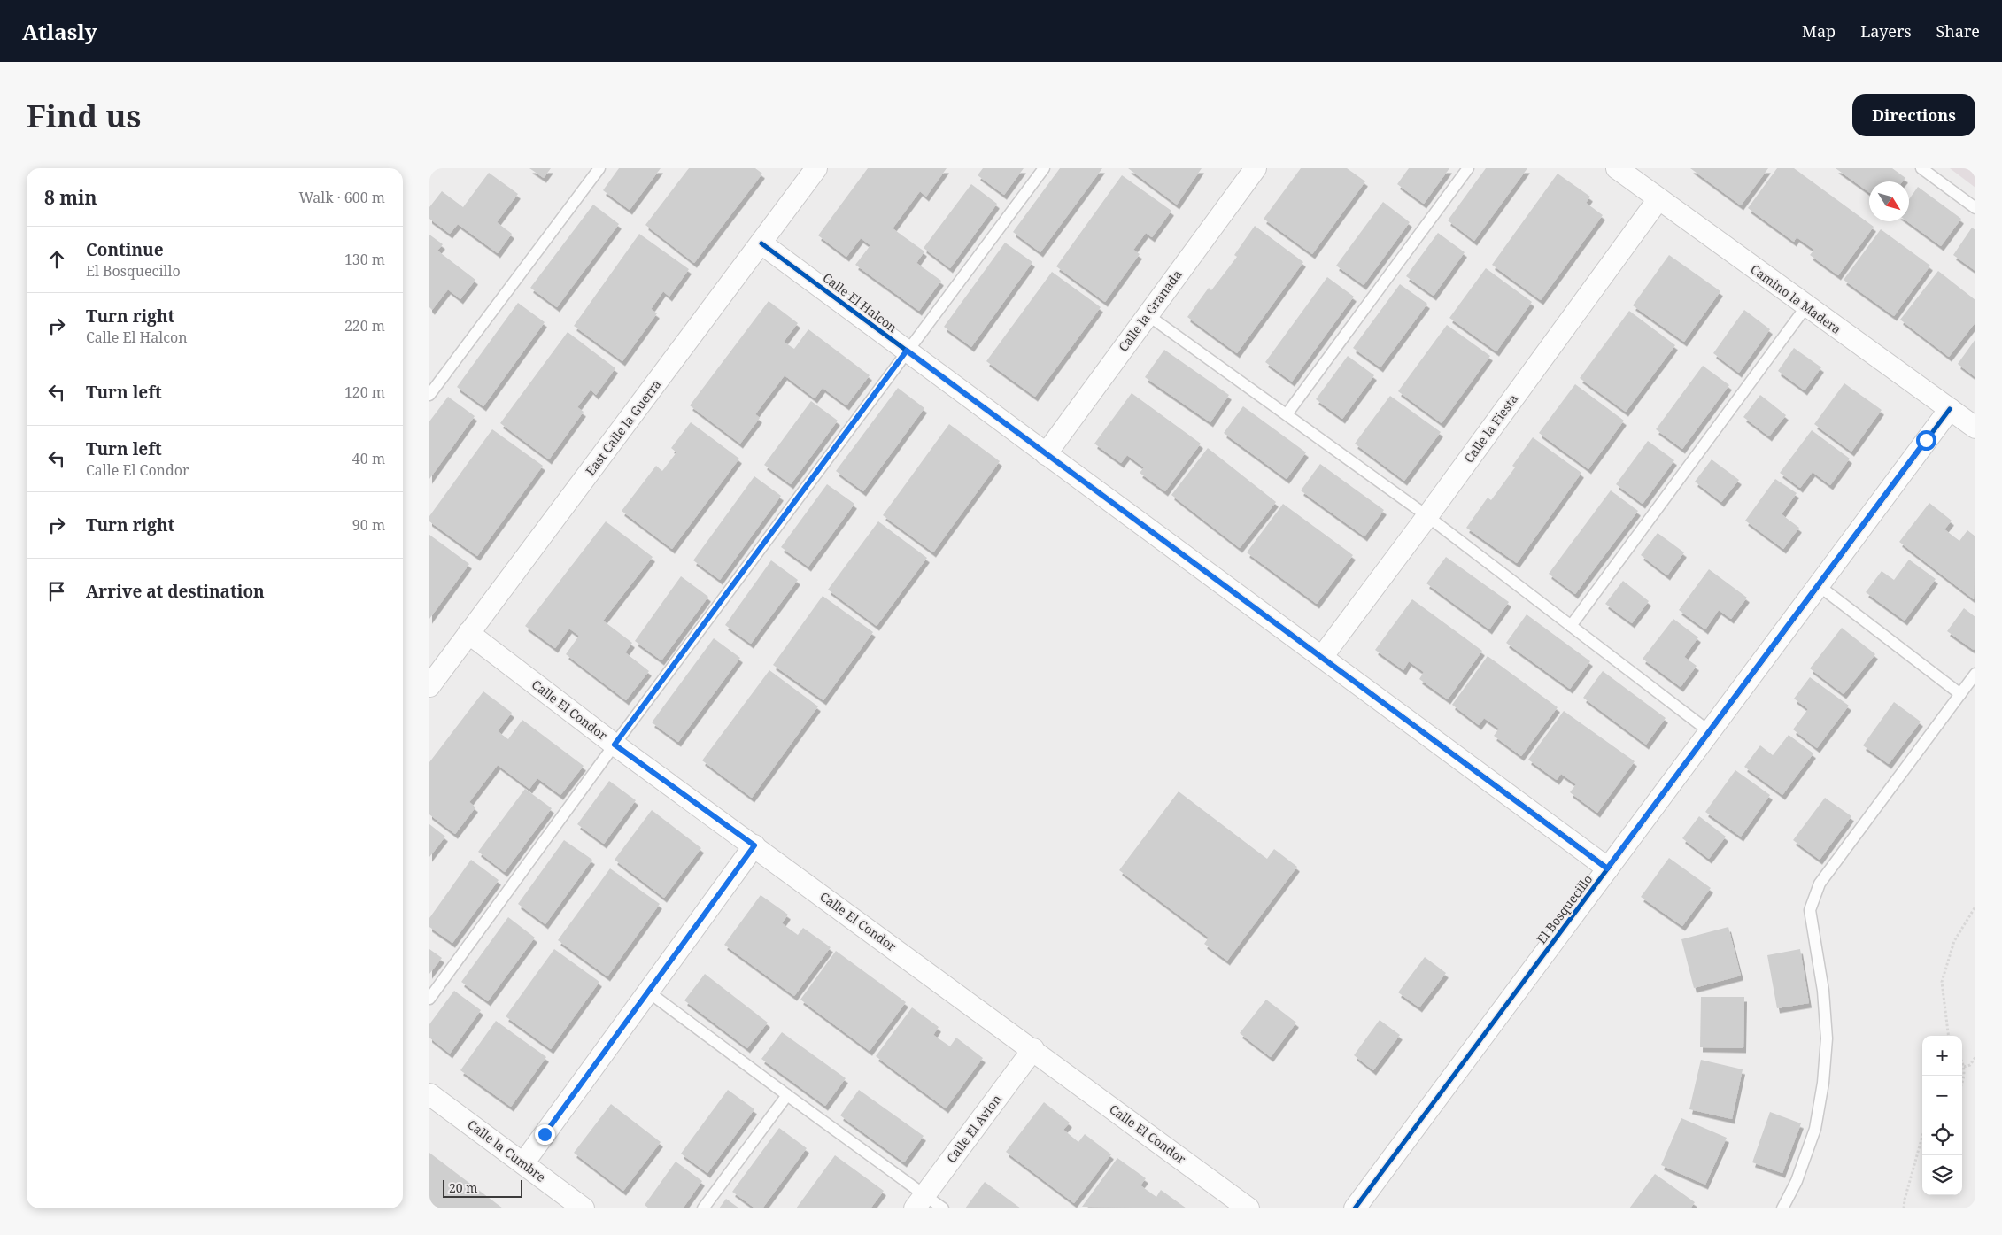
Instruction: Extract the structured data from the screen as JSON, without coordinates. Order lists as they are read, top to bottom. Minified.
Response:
{"streets":{"street":["Camino la Madera","Calle El Halcon","Calle la Granada","East Calle la Guerra","Calle la Fiesta","Calle El Condor","El Bosquecillo","Calle El Avion","Calle la Cumbre"]},"crossings":[["Camino la Madera","Calle la Fiesta"],["Camino la Madera","El Bosquecillo"],["Calle El Halcon","Calle la Granada"],["Calle El Halcon","East Calle la Guerra"],["Calle El Halcon","Calle la Fiesta"],["Calle El Halcon","El Bosquecillo"],["East Calle la Guerra","Calle El Condor"],["Calle El Condor","Calle El Avion"]],"scale_bar":"20 m","north":"bottom right","page":{"header":"Atlasly","nav":["Map","Layers","Share"],"buttons":"Directions","title":"Find us","heading":["8 min","Walk · 600 m"],"list":[["Continue","El Bosquecillo","130 m"],["Turn right","Calle El Halcon","220 m"],["Turn left","120 m"],["Turn left","Calle El Condor","40 m"],["Turn right","90 m"],"Arrive at destination"],"map_buttons":["+","−"],"scale":"20 m"}}
